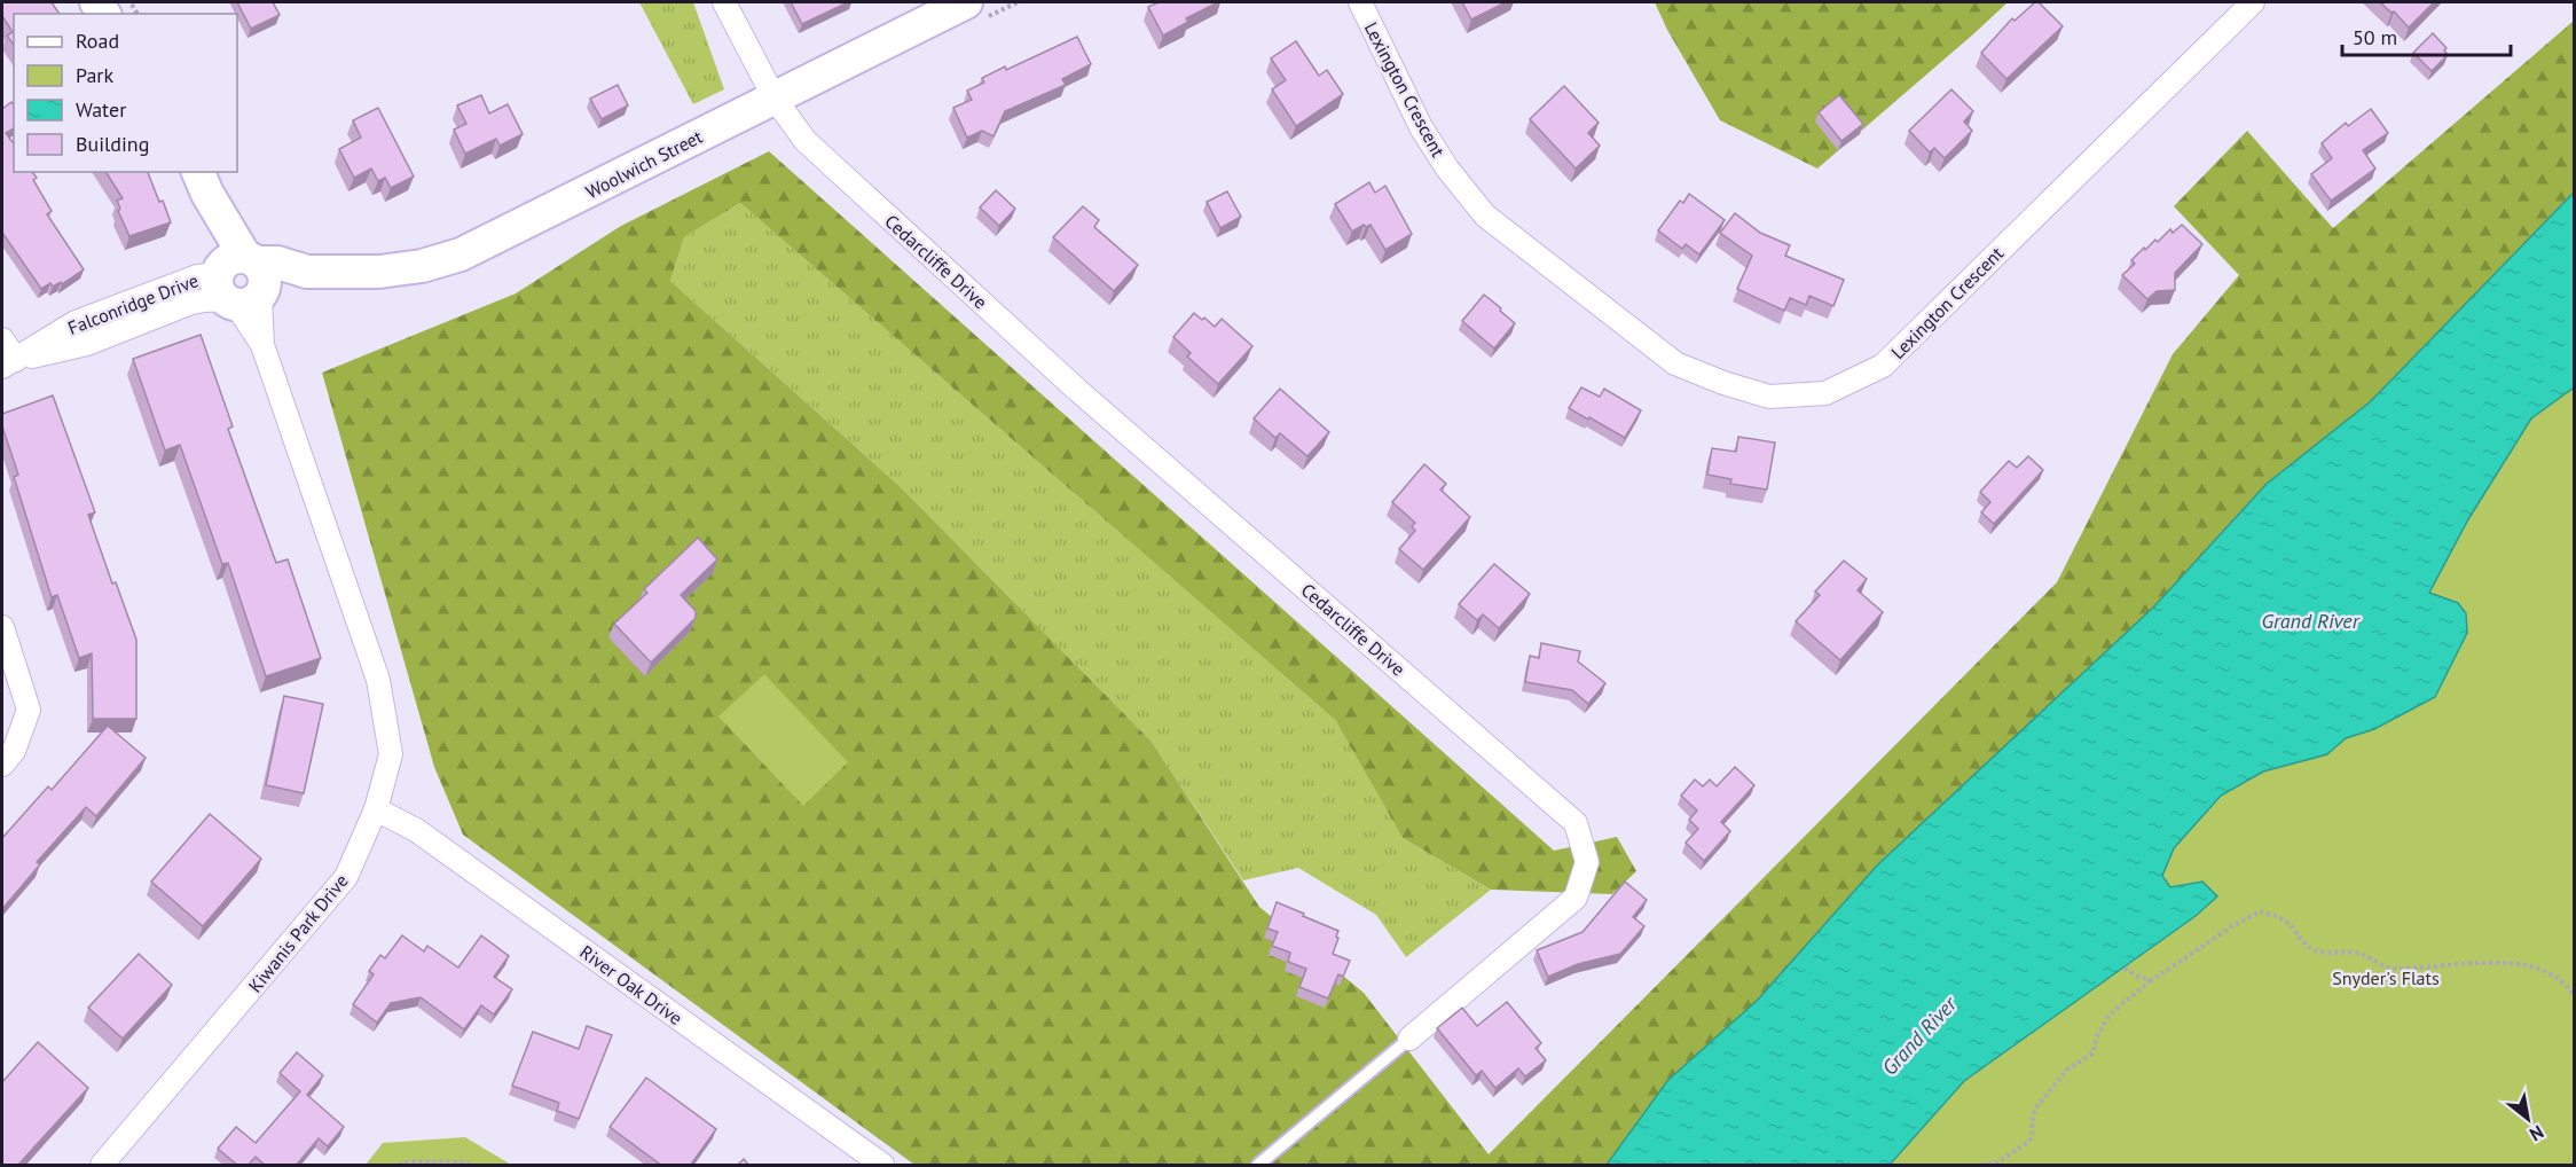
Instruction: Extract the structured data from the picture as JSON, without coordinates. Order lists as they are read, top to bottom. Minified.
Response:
{"streets":{"street":["Lexington Crescent","Woolwich Street","Cedarcliffe Drive","Falconridge Drive","Kiwanis Park Drive","River Oak Drive"]},"crossings":[["Woolwich Street","Cedarcliffe Drive"],["Woolwich Street","Falconridge Drive"],["Woolwich Street","Kiwanis Park Drive"],["Falconridge Drive","Kiwanis Park Drive"],["Kiwanis Park Drive","River Oak Drive"]],"water":["Grand River"],"parks":["Snyder's Flats"],"legend":["Road","Park","Water","Building"],"scale_bar":"50 m","north":"bottom right"}
